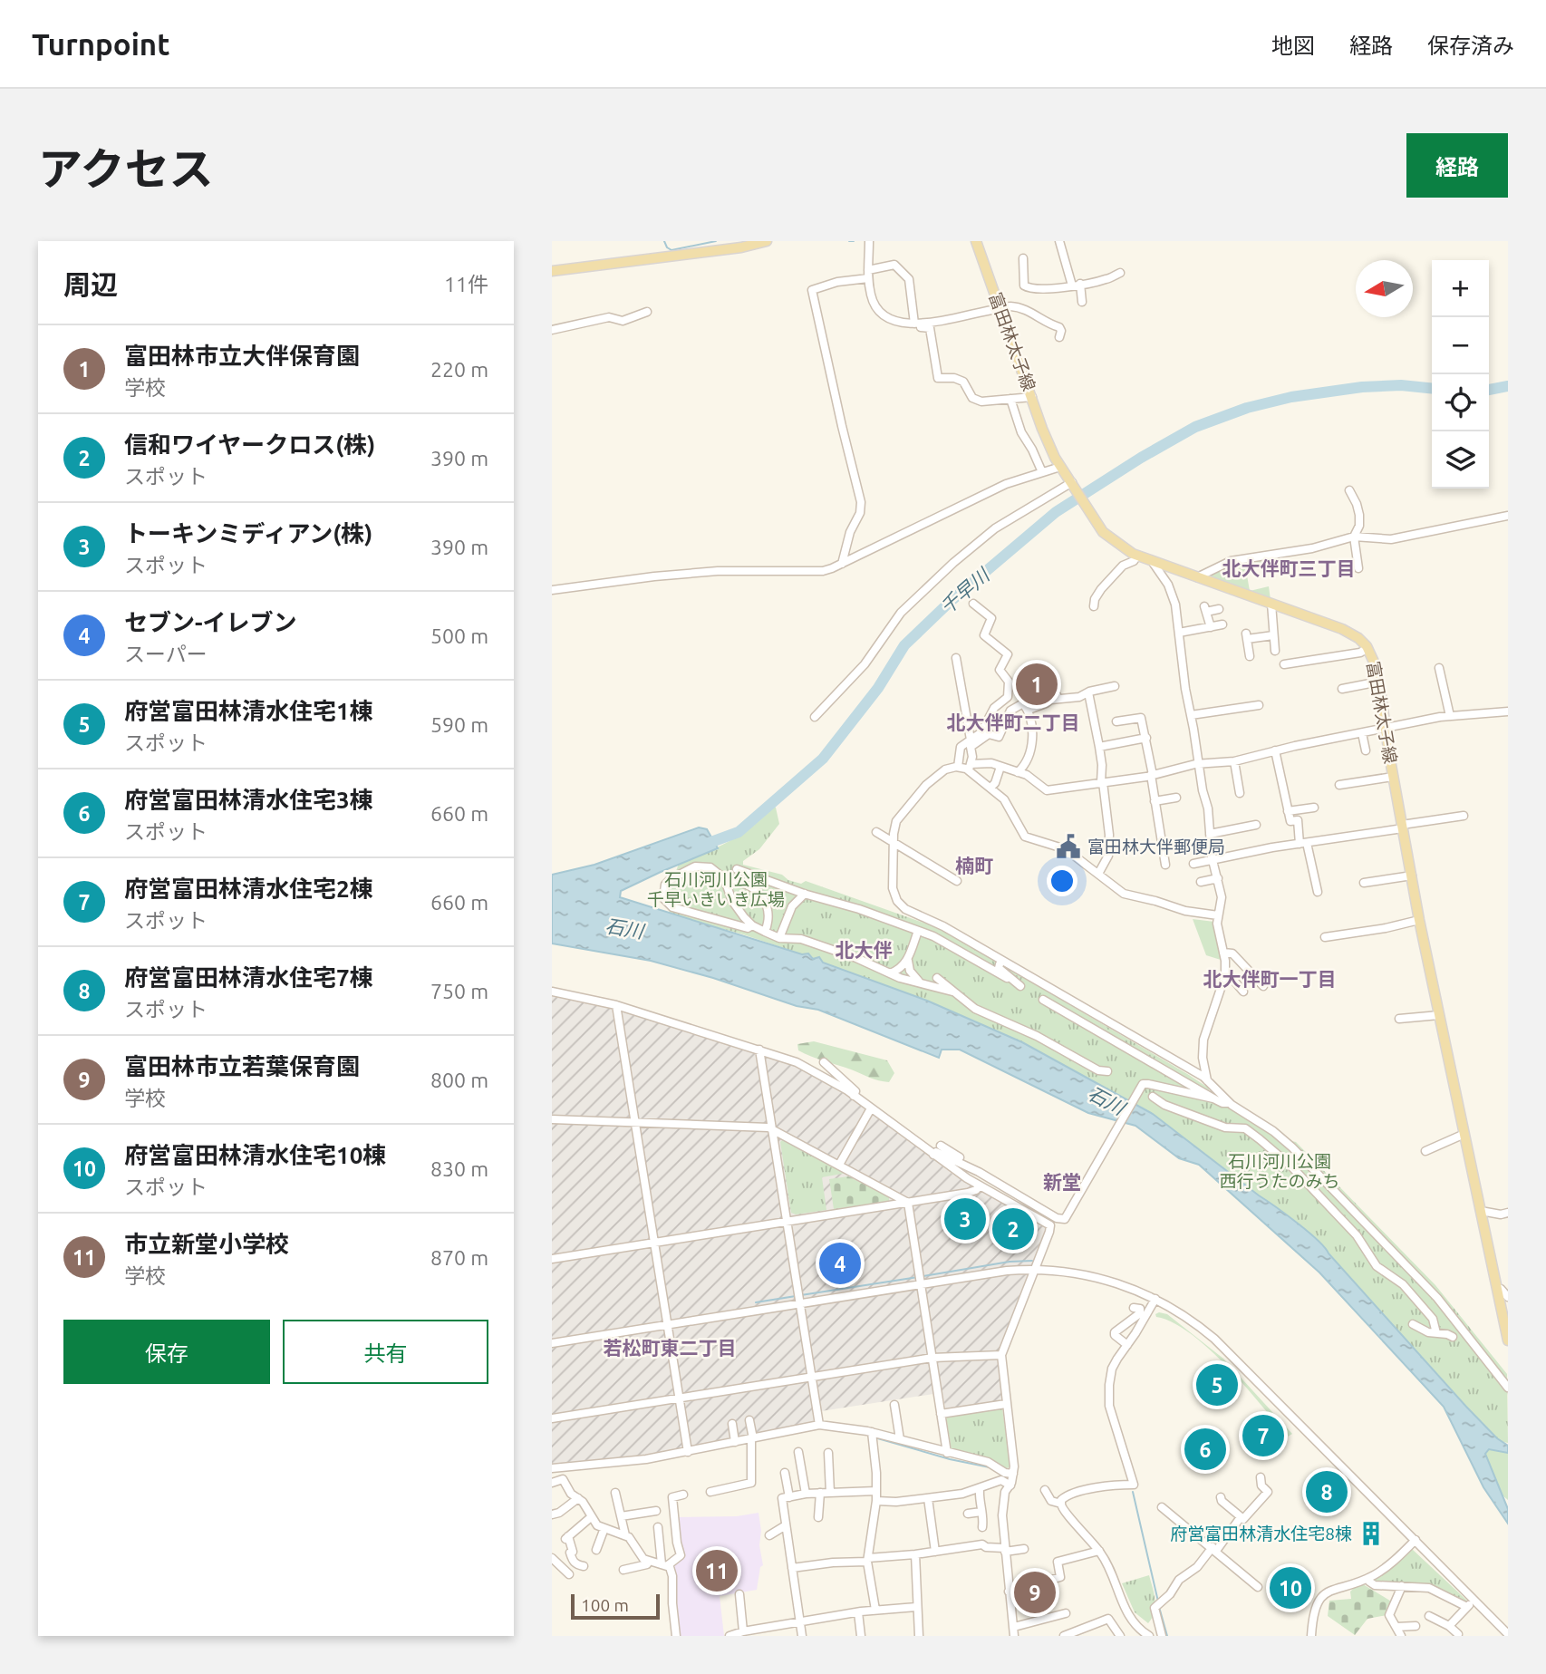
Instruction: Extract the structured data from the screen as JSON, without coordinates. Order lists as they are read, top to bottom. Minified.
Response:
{"streets":{"main road":["富田林太子線"]},"districts":["北大伴町三丁目","北大伴町二丁目","楠町","北大伴","北大伴町一丁目","新堂","若松町東二丁目"],"water":["千早川","石川"],"parks":["石川河川公園 千早いきいき広場","石川河川公園 西行うたのみち"],"places":{"public building":["富田林大伴郵便局"],"building":["府営富田林清水住宅8棟"]},"scale_bar":"100 m","north":"left","page":{"header":"Turnpoint","nav":["地図","経路","保存済み"],"title":"アクセス","buttons":["経路",["保存","共有"]],"heading":["周辺","11件"],"map_buttons":["+","−"],"list":[{"mark":"1","name":"富田林市立大伴保育園","note":"学校","value":"220 m"},{"mark":"2","name":"信和ワイヤークロス(株)","note":"スポット","value":"390 m"},{"mark":"3","name":"トーキンミディアン(株)","note":"スポット","value":"390 m"},{"mark":"4","name":"セブン-イレブン","note":"スーパー","value":"500 m"},{"mark":"5","name":"府営富田林清水住宅1棟","note":"スポット","value":"590 m"},{"mark":"6","name":"府営富田林清水住宅3棟","note":"スポット","value":"660 m"},{"mark":"7","name":"府営富田林清水住宅2棟","note":"スポット","value":"660 m"},{"mark":"8","name":"府営富田林清水住宅7棟","note":"スポット","value":"750 m"},{"mark":"9","name":"富田林市立若葉保育園","note":"学校","value":"800 m"},{"mark":"10","name":"府営富田林清水住宅10棟","note":"スポット","value":"830 m"},{"mark":"11","name":"市立新堂小学校","note":"学校","value":"870 m"}],"pins":["1","3","2","4","5","7","6","8","11","10","9"],"scale":"100 m"}}
